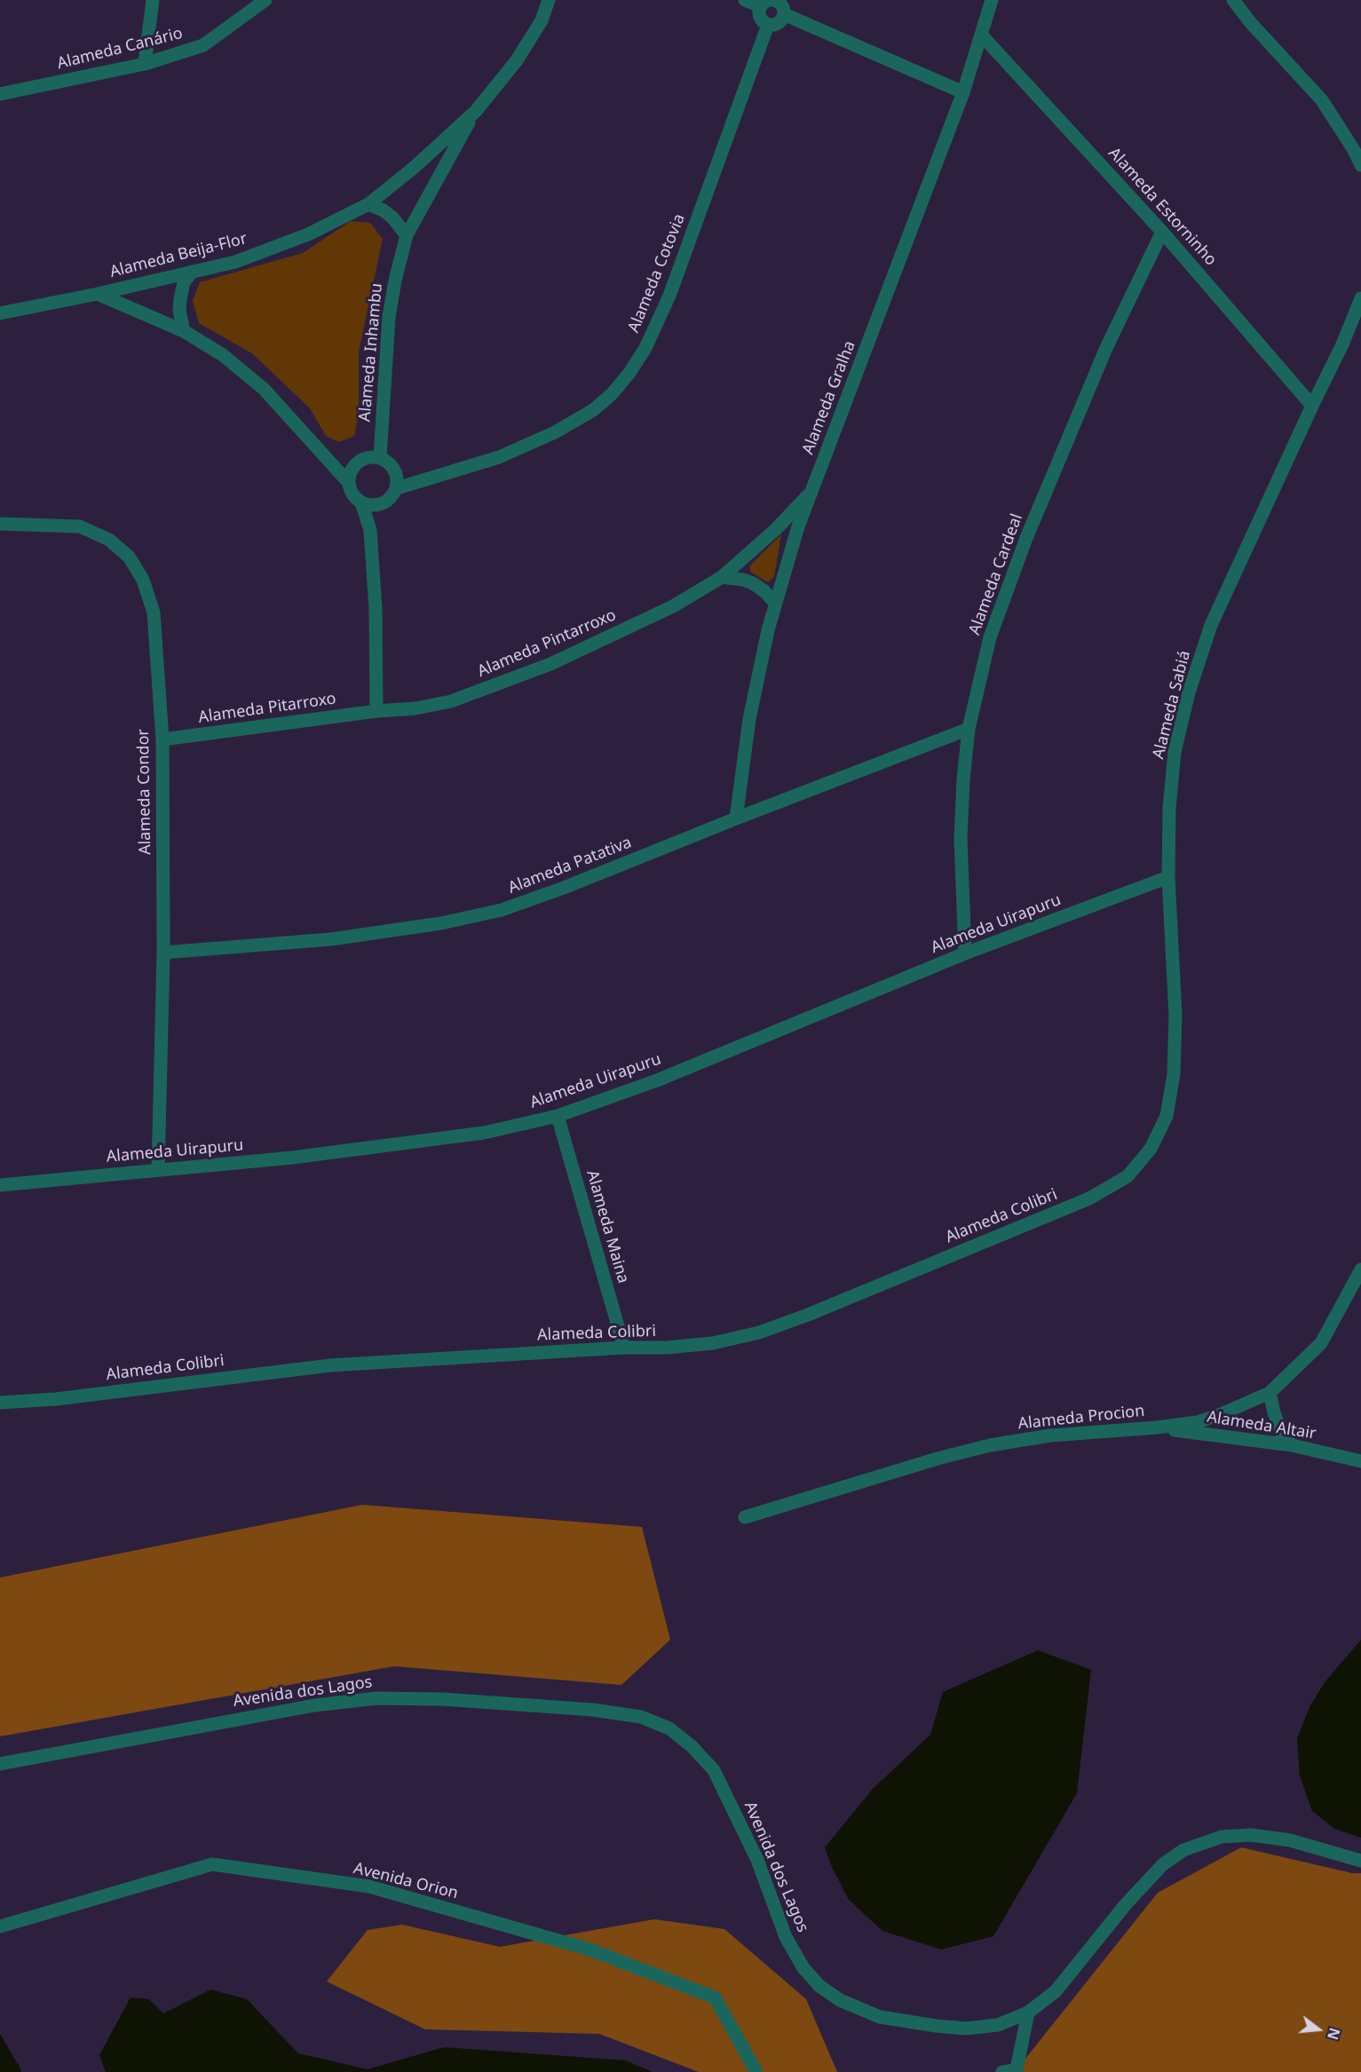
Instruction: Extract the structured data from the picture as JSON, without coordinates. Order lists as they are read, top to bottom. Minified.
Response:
{"streets":{"street":["Alameda Canário","Alameda Estorninho","Alameda Beija-Flor","Alameda Cotovia","Alameda Inhambu","Alameda Gralha","Alameda Cardeal","Alameda Pintarroxo","Alameda Sabiá","Alameda Pitarroxo","Alameda Condor","Alameda Patativa","Alameda Uirapuru","Alameda Colibri","Alameda Maina","Alameda Procion","Alameda Altair","Avenida dos Lagos","Avenida Orion"]},"crossings":[["Alameda Estorninho","Alameda Gralha"],["Alameda Estorninho","Alameda Cardeal"],["Alameda Estorninho","Alameda Sabiá"],["Alameda Beija-Flor","Alameda Inhambu"],["Alameda Cotovia","Alameda Inhambu"],["Alameda Gralha","Alameda Pintarroxo"],["Alameda Gralha","Alameda Patativa"],["Alameda Cardeal","Alameda Patativa"],["Alameda Cardeal","Alameda Uirapuru"],["Alameda Pintarroxo","Alameda Pitarroxo"],["Alameda Sabiá","Alameda Uirapuru"],["Alameda Sabiá","Alameda Colibri"],["Alameda Pitarroxo","Alameda Condor"],["Alameda Condor","Alameda Patativa"],["Alameda Condor","Alameda Uirapuru"],["Alameda Uirapuru","Alameda Maina"],["Alameda Colibri","Alameda Maina"],["Alameda Procion","Alameda Altair"]],"north":"right"}
